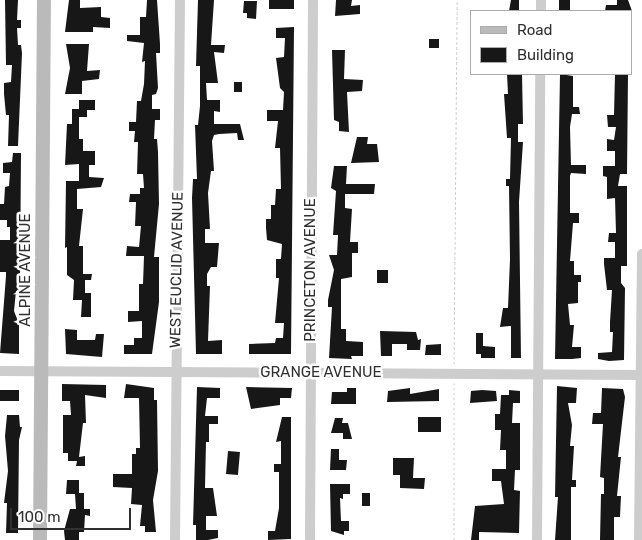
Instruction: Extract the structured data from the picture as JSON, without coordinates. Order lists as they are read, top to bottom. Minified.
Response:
{"streets":{"street":["ALPINE AVENUE","WEST EUCLID AVENUE","PRINCETON AVENUE","GRANGE AVENUE"]},"crossings":[["ALPINE AVENUE","GRANGE AVENUE"],["WEST EUCLID AVENUE","GRANGE AVENUE"],["PRINCETON AVENUE","GRANGE AVENUE"]],"legend":["Road","Building"],"scale_bar":"100 m"}
